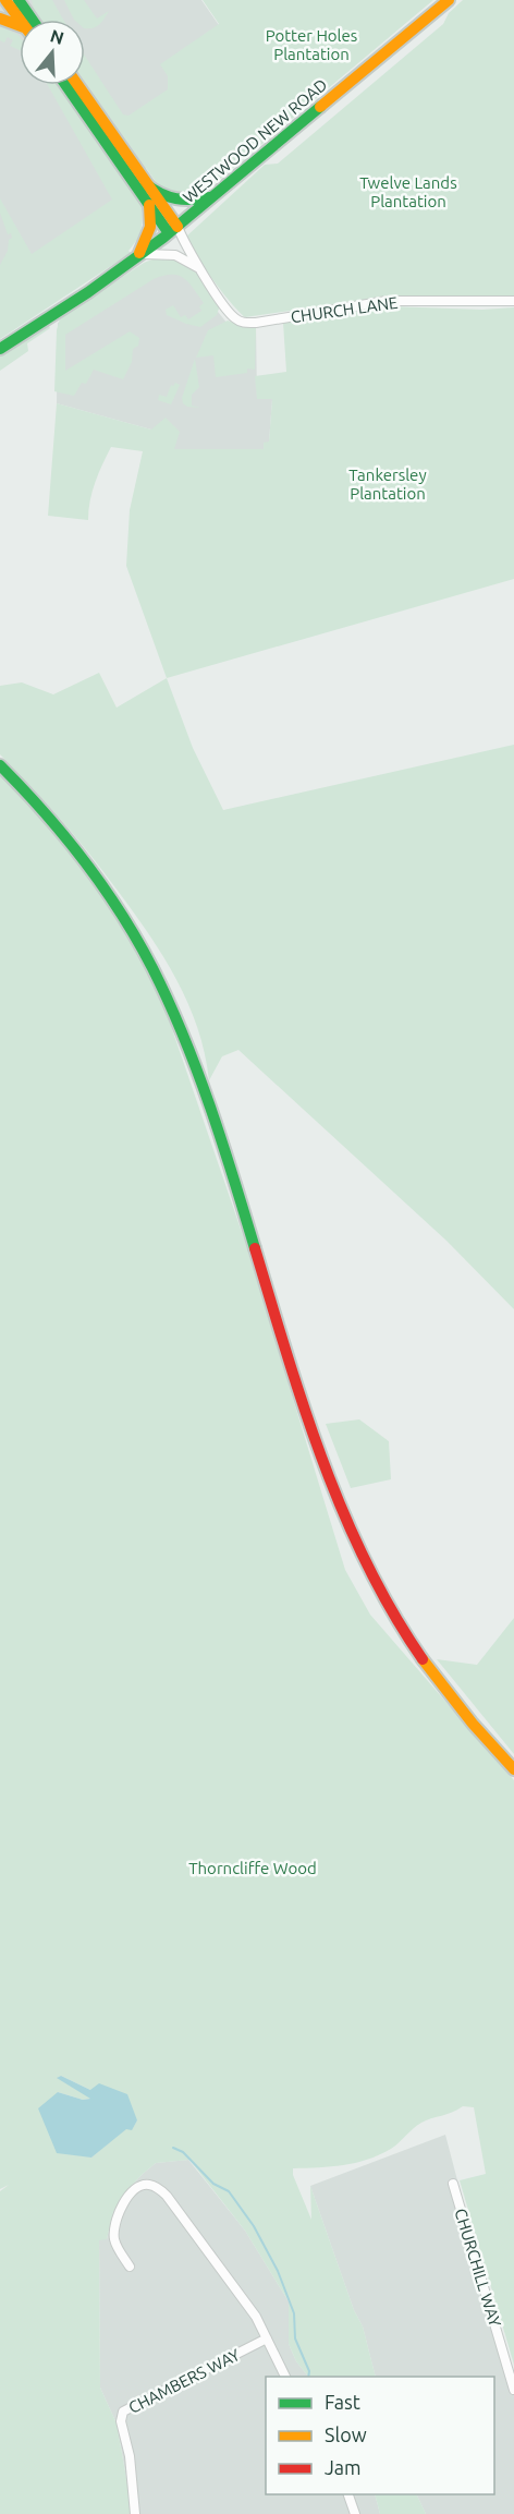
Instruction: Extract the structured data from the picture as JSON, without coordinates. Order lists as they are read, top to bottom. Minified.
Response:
{"streets":{"main road":["WESTWOOD NEW ROAD"],"street":["CHURCH LANE","CHURCHILL WAY","CHAMBERS WAY"]},"crossings":[["WESTWOOD NEW ROAD","CHURCH LANE"]],"parks":["Potter Holes Plantation","Twelve Lands Plantation","Tankersley Plantation","Thorncliffe Wood"],"legend":["Fast","Slow","Jam"],"north":"top"}
